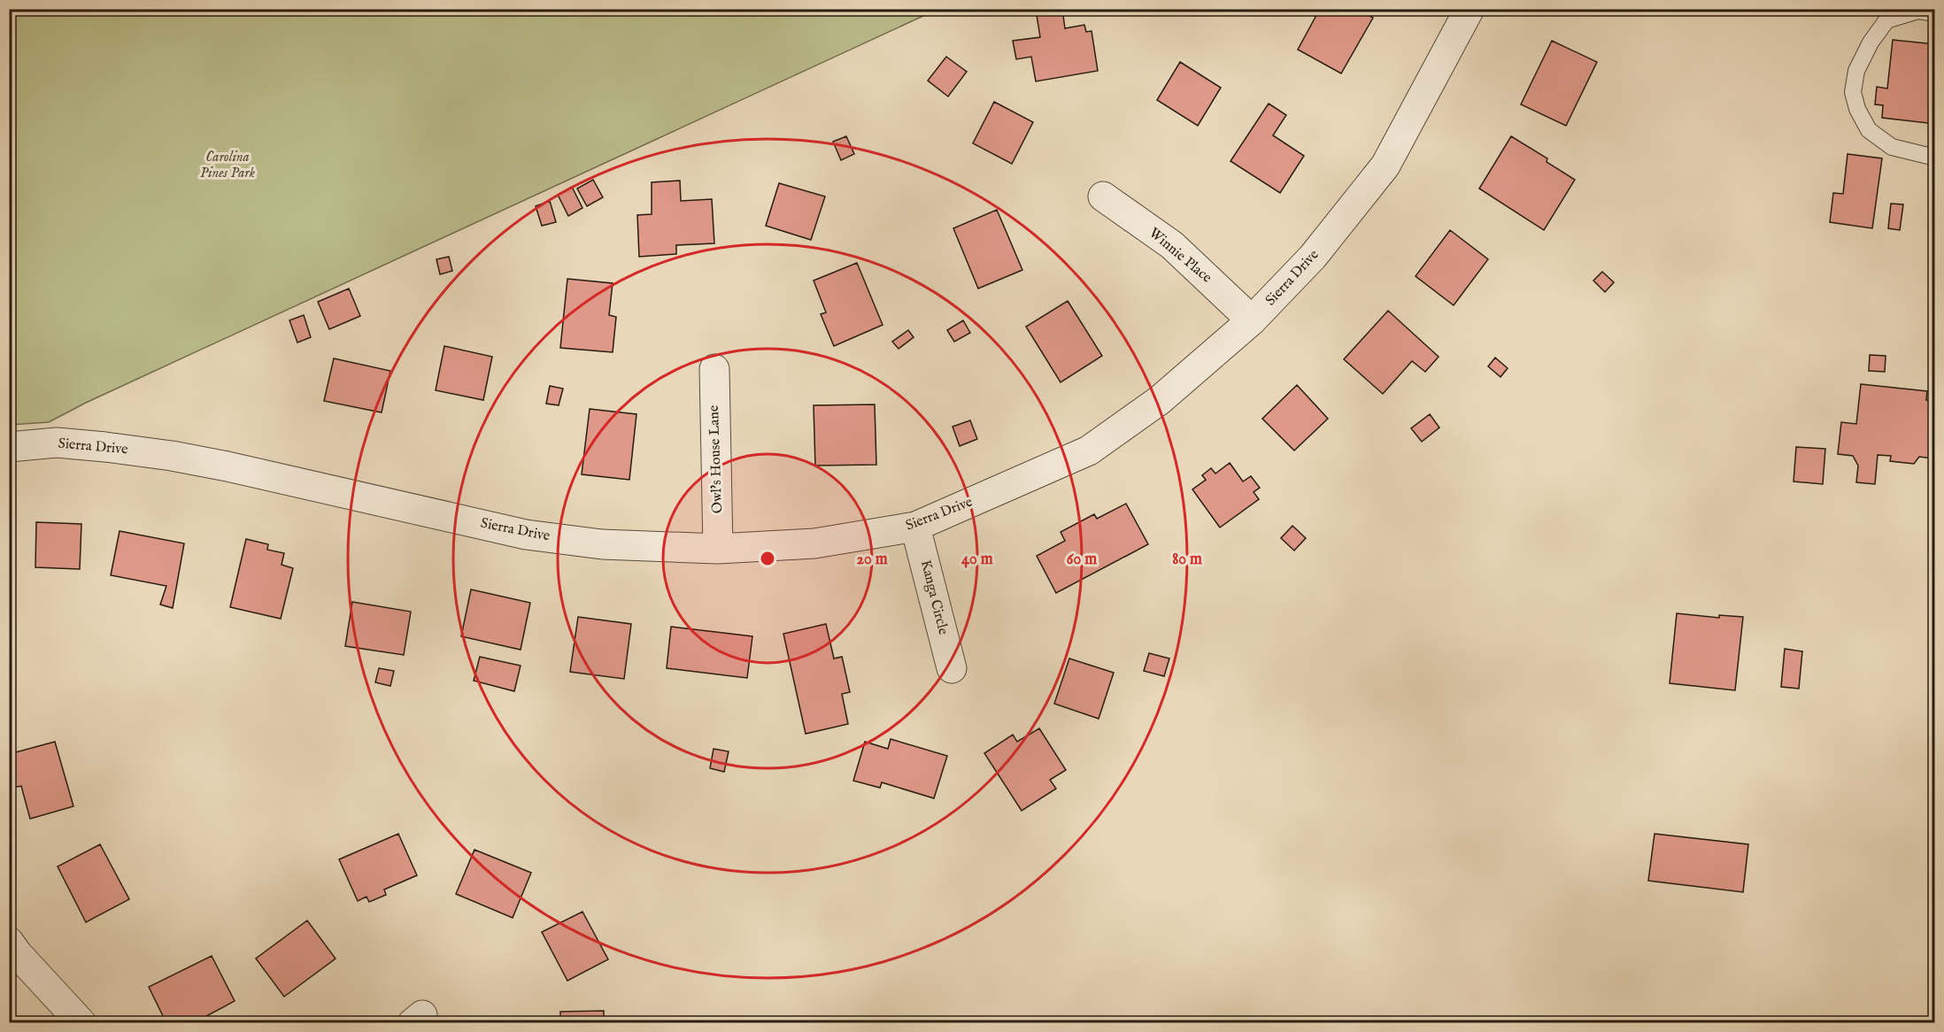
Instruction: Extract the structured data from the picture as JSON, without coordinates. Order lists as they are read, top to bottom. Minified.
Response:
{"streets":{"street":["Winnie Place","Sierra Drive","Owl's House Lane","Kanga Circle"]},"crossings":[["Winnie Place","Sierra Drive"],["Sierra Drive","Owl's House Lane"],["Sierra Drive","Kanga Circle"]],"parks":["Carolina Pines Park"],"rings":["20 m","40 m","60 m","80 m"]}
